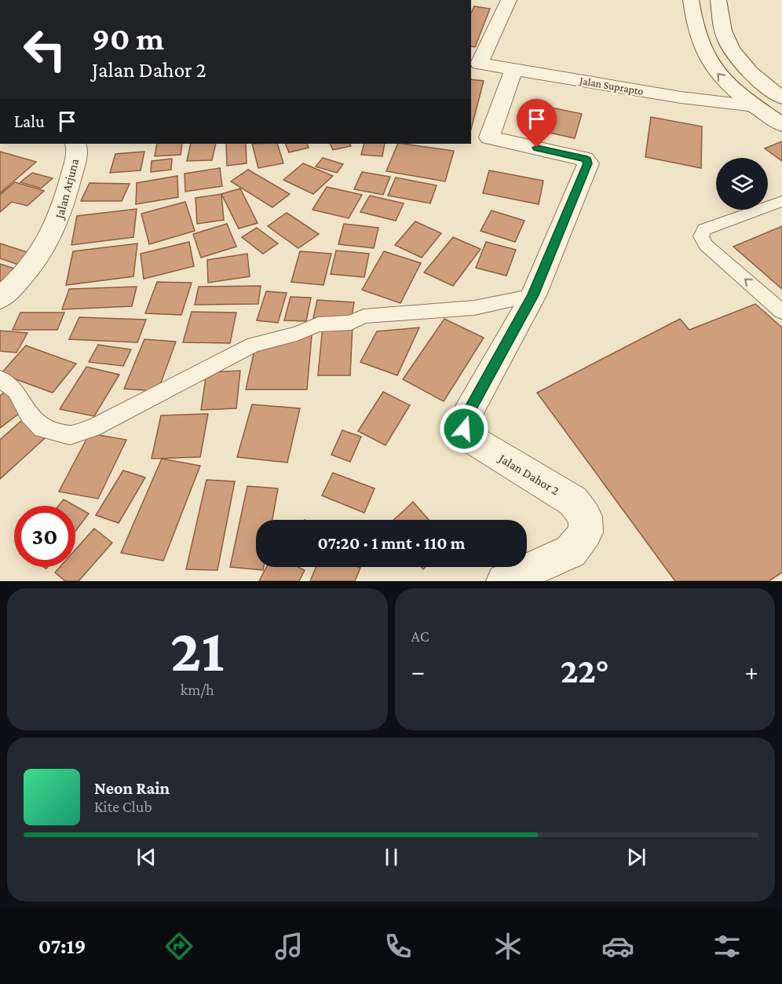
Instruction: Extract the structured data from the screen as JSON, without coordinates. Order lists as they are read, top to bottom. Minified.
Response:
{"streets":{"street":["Jalan Suprapto","Jalan Arjuna","Jalan Dahor 2"]},"crossings":[["Jalan Suprapto","Jalan Dahor 2"]],"page":{"turn":["90 m","Jalan Dahor 2"],"then":"Lalu","limit":"30","trip":"07:20 · 1 mnt · 110 m","tile":[["21","km/h"],"AC"],"heat":["−","22°","+"],"song":["Neon Rain","Kite Club"],"tabs":"07:19"}}
